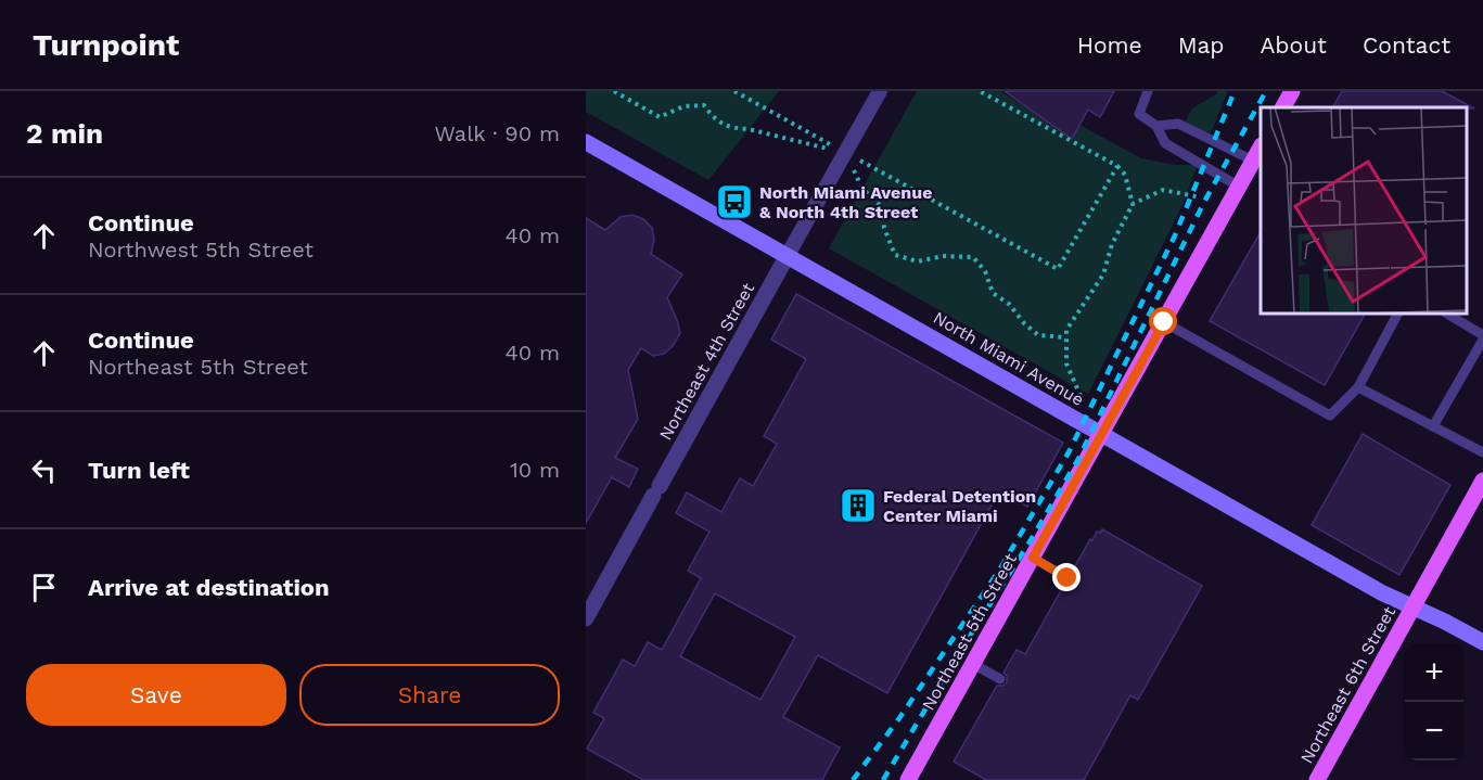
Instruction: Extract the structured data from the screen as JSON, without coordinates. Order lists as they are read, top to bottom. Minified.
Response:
{"streets":{"main road":["North Miami Avenue","Northeast 5th Street","Northeast 6th Street"],"street":["Northeast 4th Street"]},"crossings":[["North Miami Avenue","Northeast 4th Street"],["North Miami Avenue","Northeast 5th Street"],["North Miami Avenue","Northeast 6th Street"]],"places":{"bus stop":["North Miami Avenue & North 4th Street"],"building":["Federal Detention Center Miami"]},"page":{"header":"Turnpoint","nav":["Home","Map","About","Contact"],"heading":["2 min","Walk · 90 m"],"list":[["Continue","Northwest 5th Street","40 m"],["Continue","Northeast 5th Street","40 m"],["Turn left","10 m"],"Arrive at destination"],"map_buttons":["+","−"],"buttons":["Save","Share"]}}
